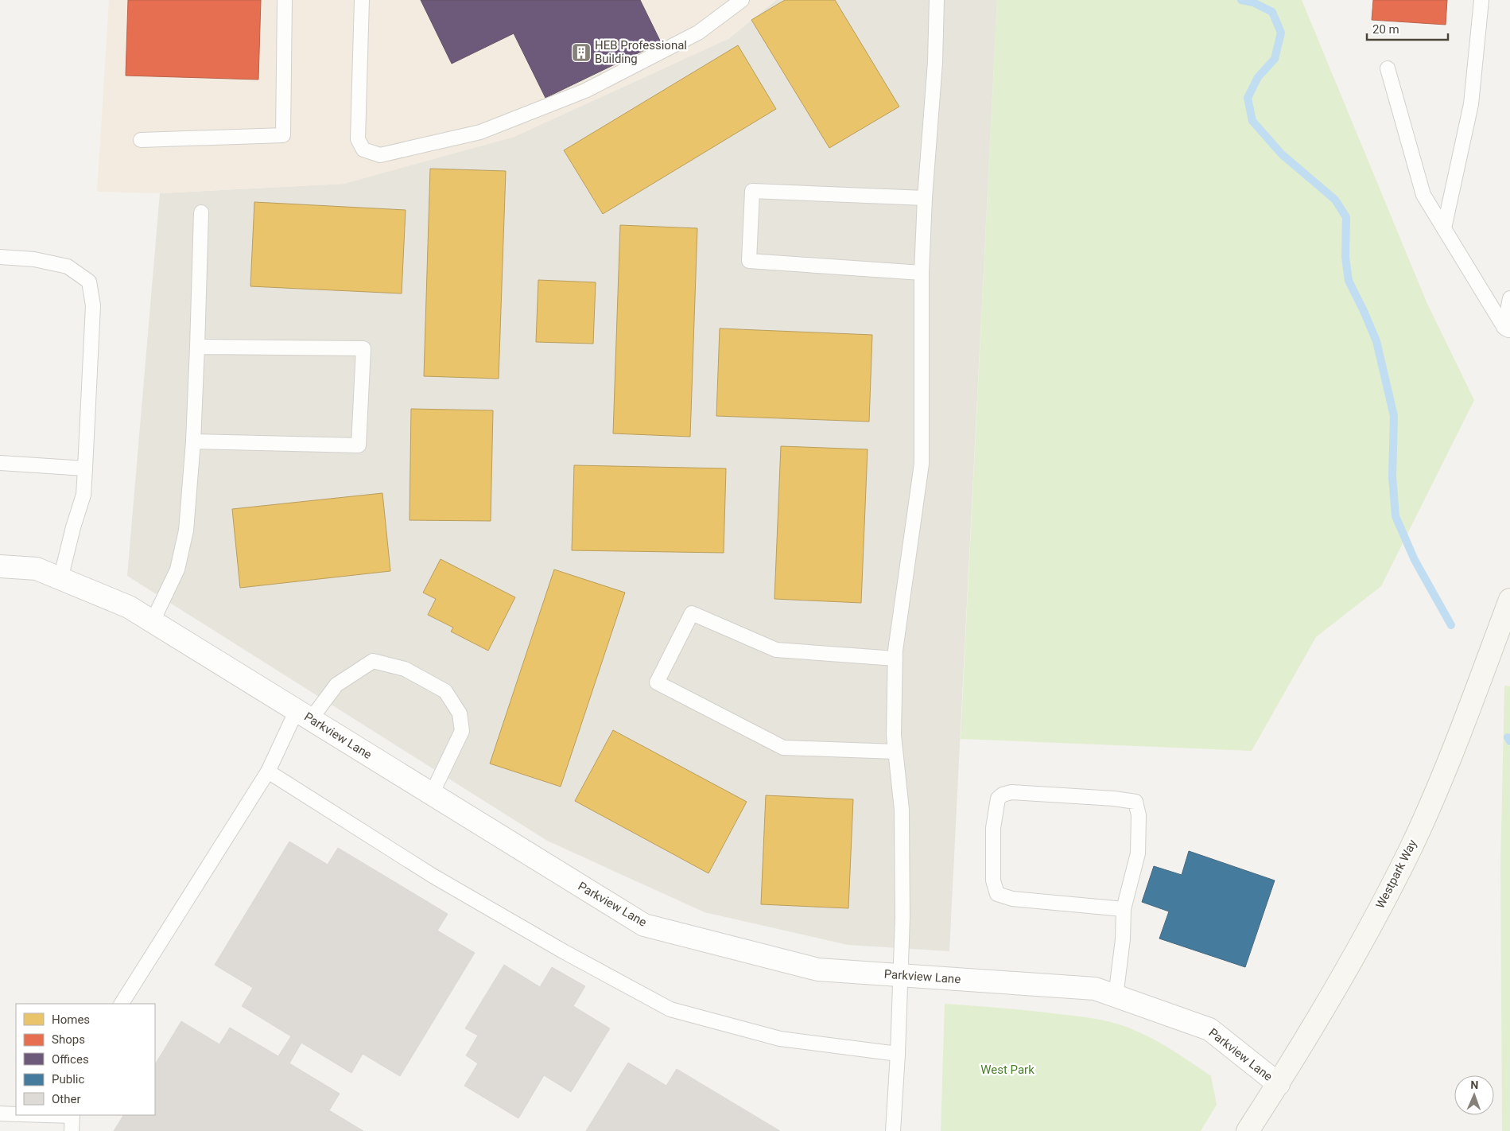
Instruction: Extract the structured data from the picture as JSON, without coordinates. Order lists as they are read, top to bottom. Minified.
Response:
{"streets":{"main road":["Westpark Way"],"street":["Parkview Lane"]},"crossings":[["Parkview Lane","Westpark Way"]],"parks":["West Park"],"places":{"building":["HEB Professional Building"]},"legend":["Homes","Shops","Offices","Public","Other"],"scale_bar":"20 m","north":"top"}
